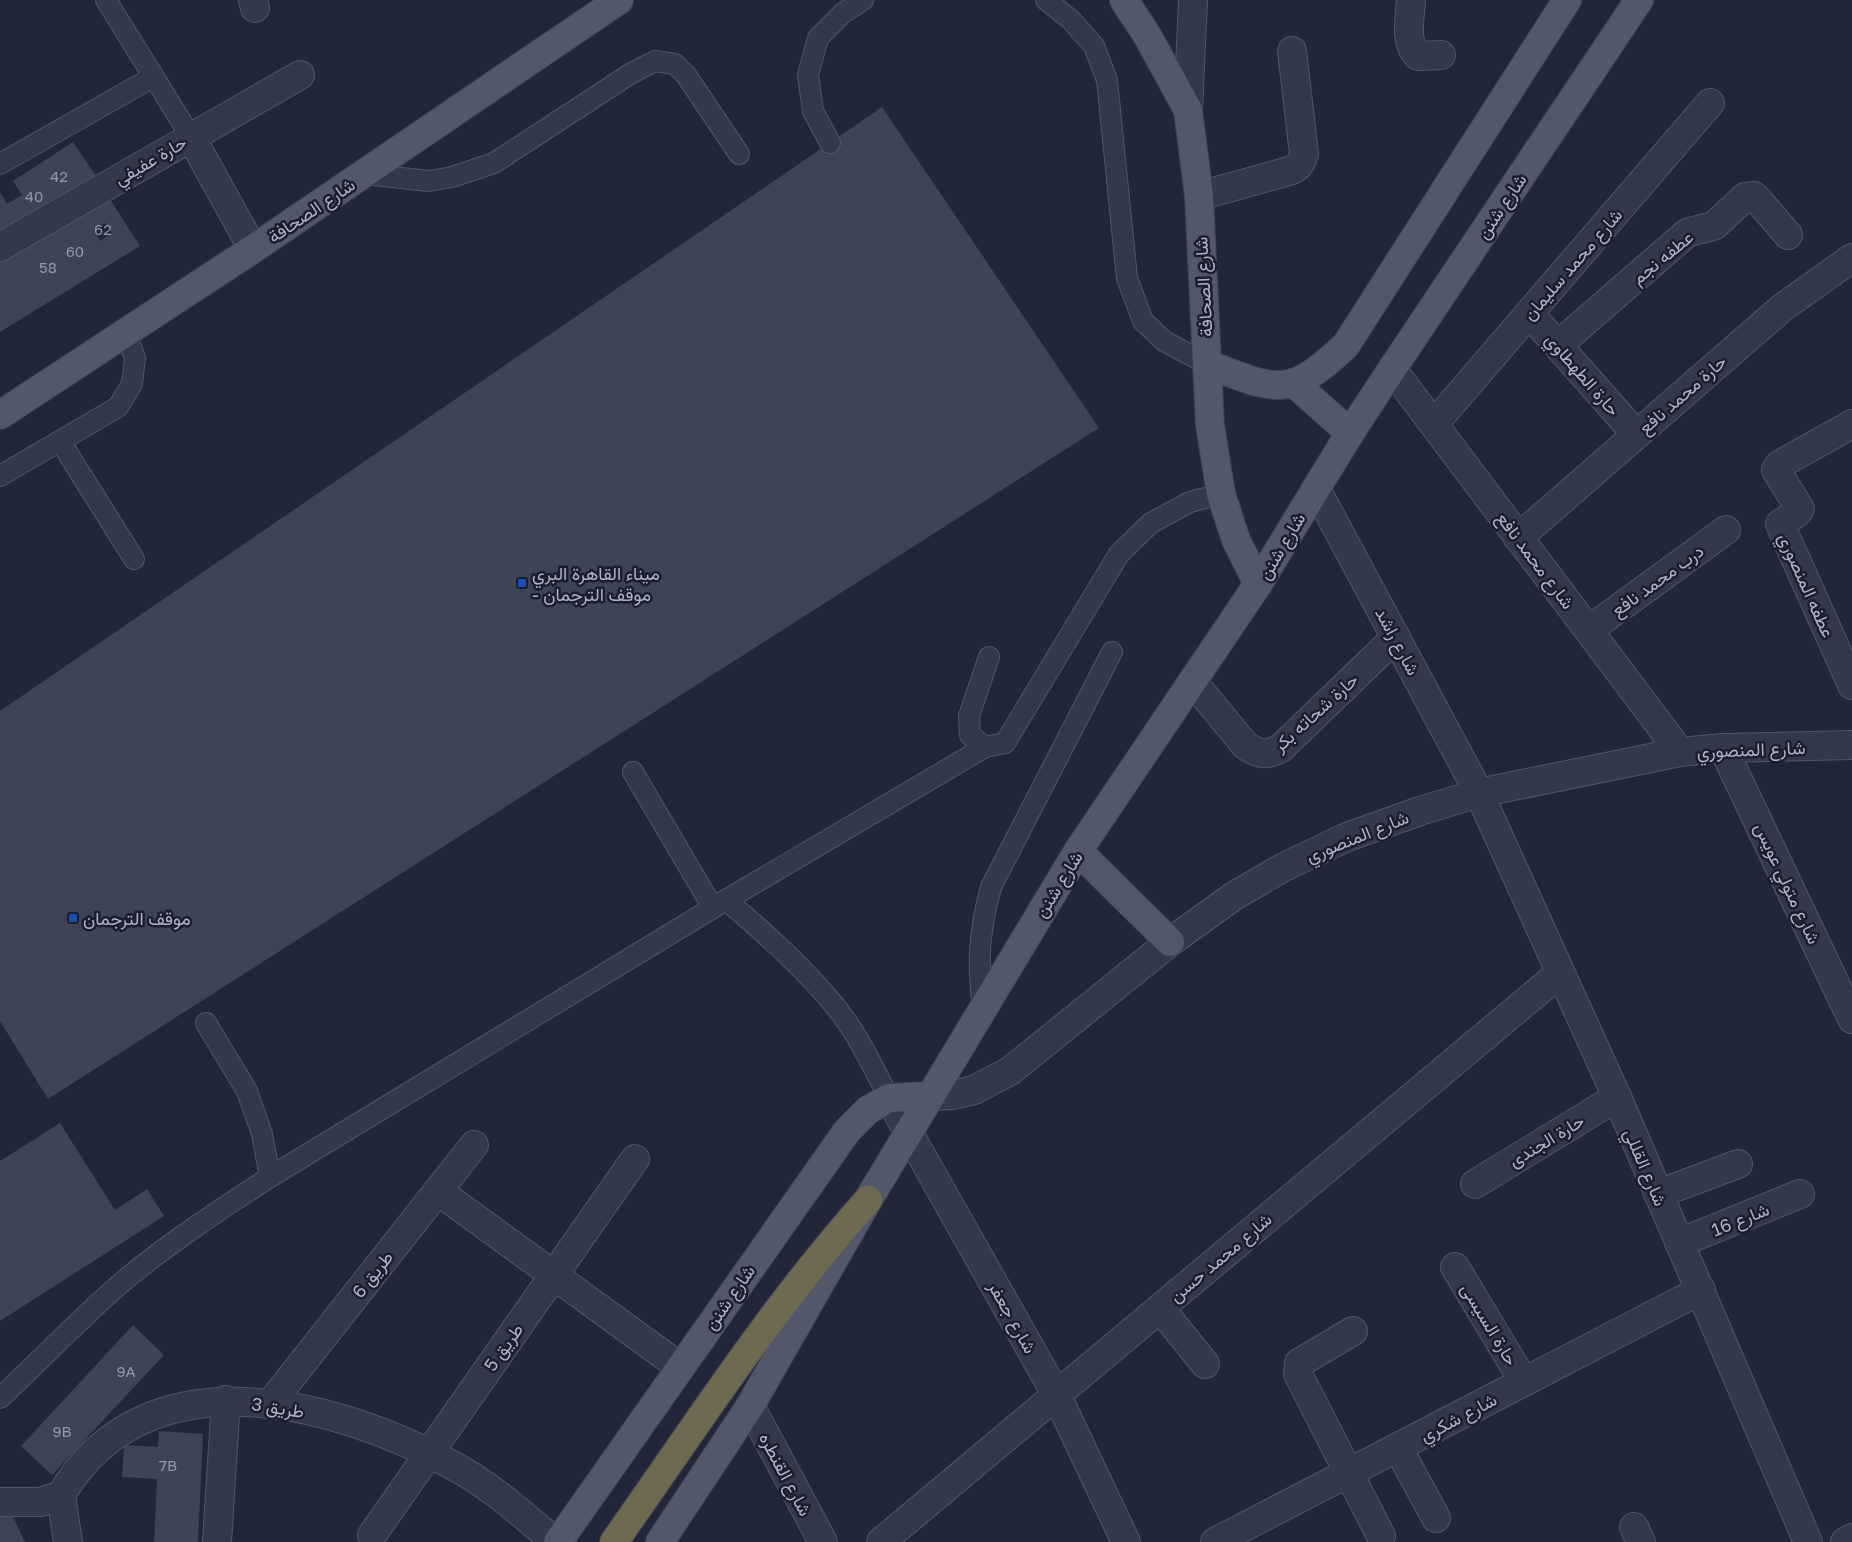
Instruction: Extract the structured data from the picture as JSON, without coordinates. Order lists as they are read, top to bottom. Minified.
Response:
{"streets":{"main road":["شارع شنن","شارع الصحافة"],"street":["حارة عفيفي","عطفه نجم","شارع محمد سليمان","حارة الطهطاوي","حارة محمد نافع","شارع محمد نافع","درب محمد نافع","عطفه المنصوري","شارع راشد","حارة شحاته بكر","شارع المنصوري","شارع متولي عويس","حارة الجندى","شارع القللي","شارع 16","شارع محمد حسن","طريق 6","شارع جعفر","حارة السيسى","طريق 5","طريق 3","شارع شكري","شارع القنطره"]},"crossings":[["شارع شنن","شارع الصحافة"],["شارع شنن","شارع محمد نافع"],["شارع شنن","شارع راشد"],["شارع شنن","حارة شحاته بكر"],["شارع شنن","شارع المنصوري"],["شارع شنن","شارع جعفر"],["شارع شنن","طريق 3"],["شارع شنن","شارع القنطره"],["عطفه نجم","حارة الطهطاوي"],["شارع محمد سليمان","حارة الطهطاوي"],["شارع محمد سليمان","شارع محمد نافع"],["حارة الطهطاوي","حارة محمد نافع"],["حارة محمد نافع","شارع محمد نافع"],["شارع محمد نافع","درب محمد نافع"],["شارع محمد نافع","شارع المنصوري"],["شارع راشد","حارة شحاته بكر"],["شارع راشد","شارع المنصوري"],["شارع راشد","شارع القللي"],["شارع المنصوري","شارع متولي عويس"],["شارع المنصوري","شارع القللي"],["حارة الجندى","شارع القللي"],["شارع القللي","شارع 16"],["شارع القللي","شارع محمد حسن"],["شارع القللي","شارع شكري"],["شارع محمد حسن","شارع جعفر"],["طريق 6","طريق 3"],["حارة السيسى","شارع شكري"],["طريق 5","طريق 3"]],"places":{"transit":["ميناء القاهرة البري - موقف الترجمان","موقف الترجمان"]},"house_numbers":["42","40","62","60","58","9A","9B","7B"]}
